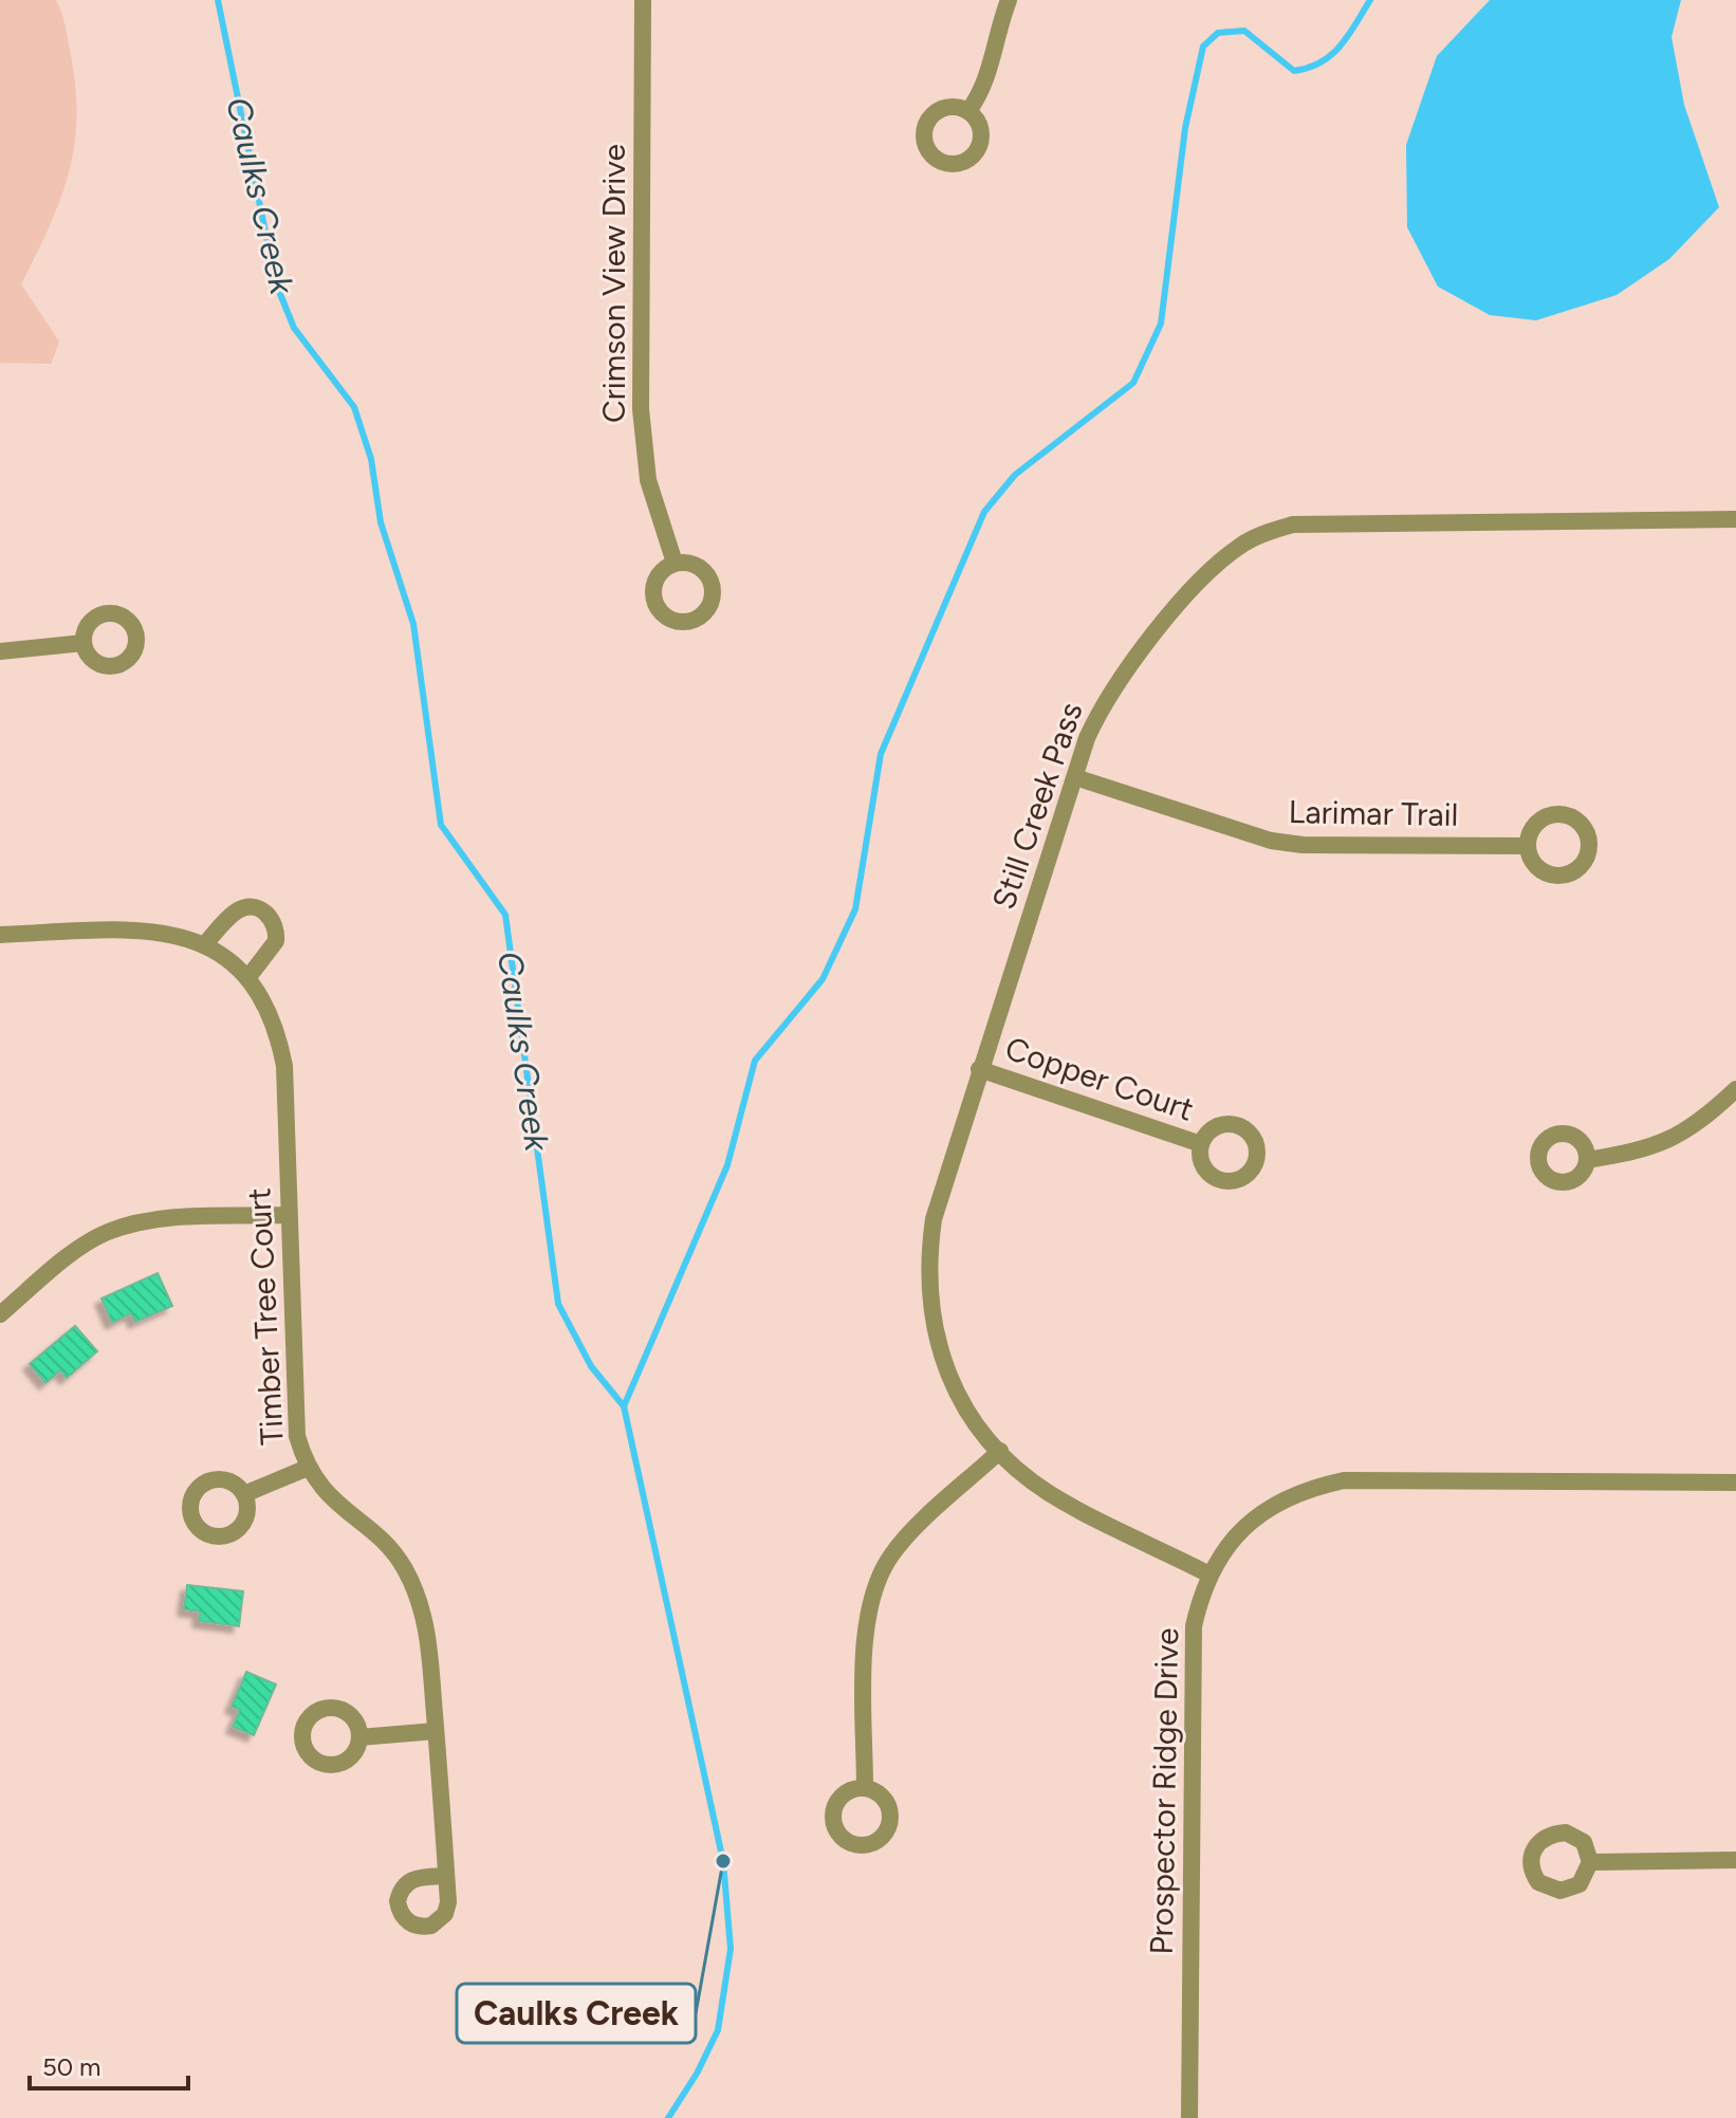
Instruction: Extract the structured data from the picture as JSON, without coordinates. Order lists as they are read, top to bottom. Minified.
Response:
{"streets":{"street":["Crimson View Drive","Still Creek Pass","Larimar Trail","Copper Court","Timber Tree Court","Prospector Ridge Drive"]},"crossings":[["Still Creek Pass","Larimar Trail"],["Still Creek Pass","Copper Court"],["Still Creek Pass","Prospector Ridge Drive"]],"water":["Caulks Creek"],"places":["Caulks Creek"],"scale_bar":"50 m"}
